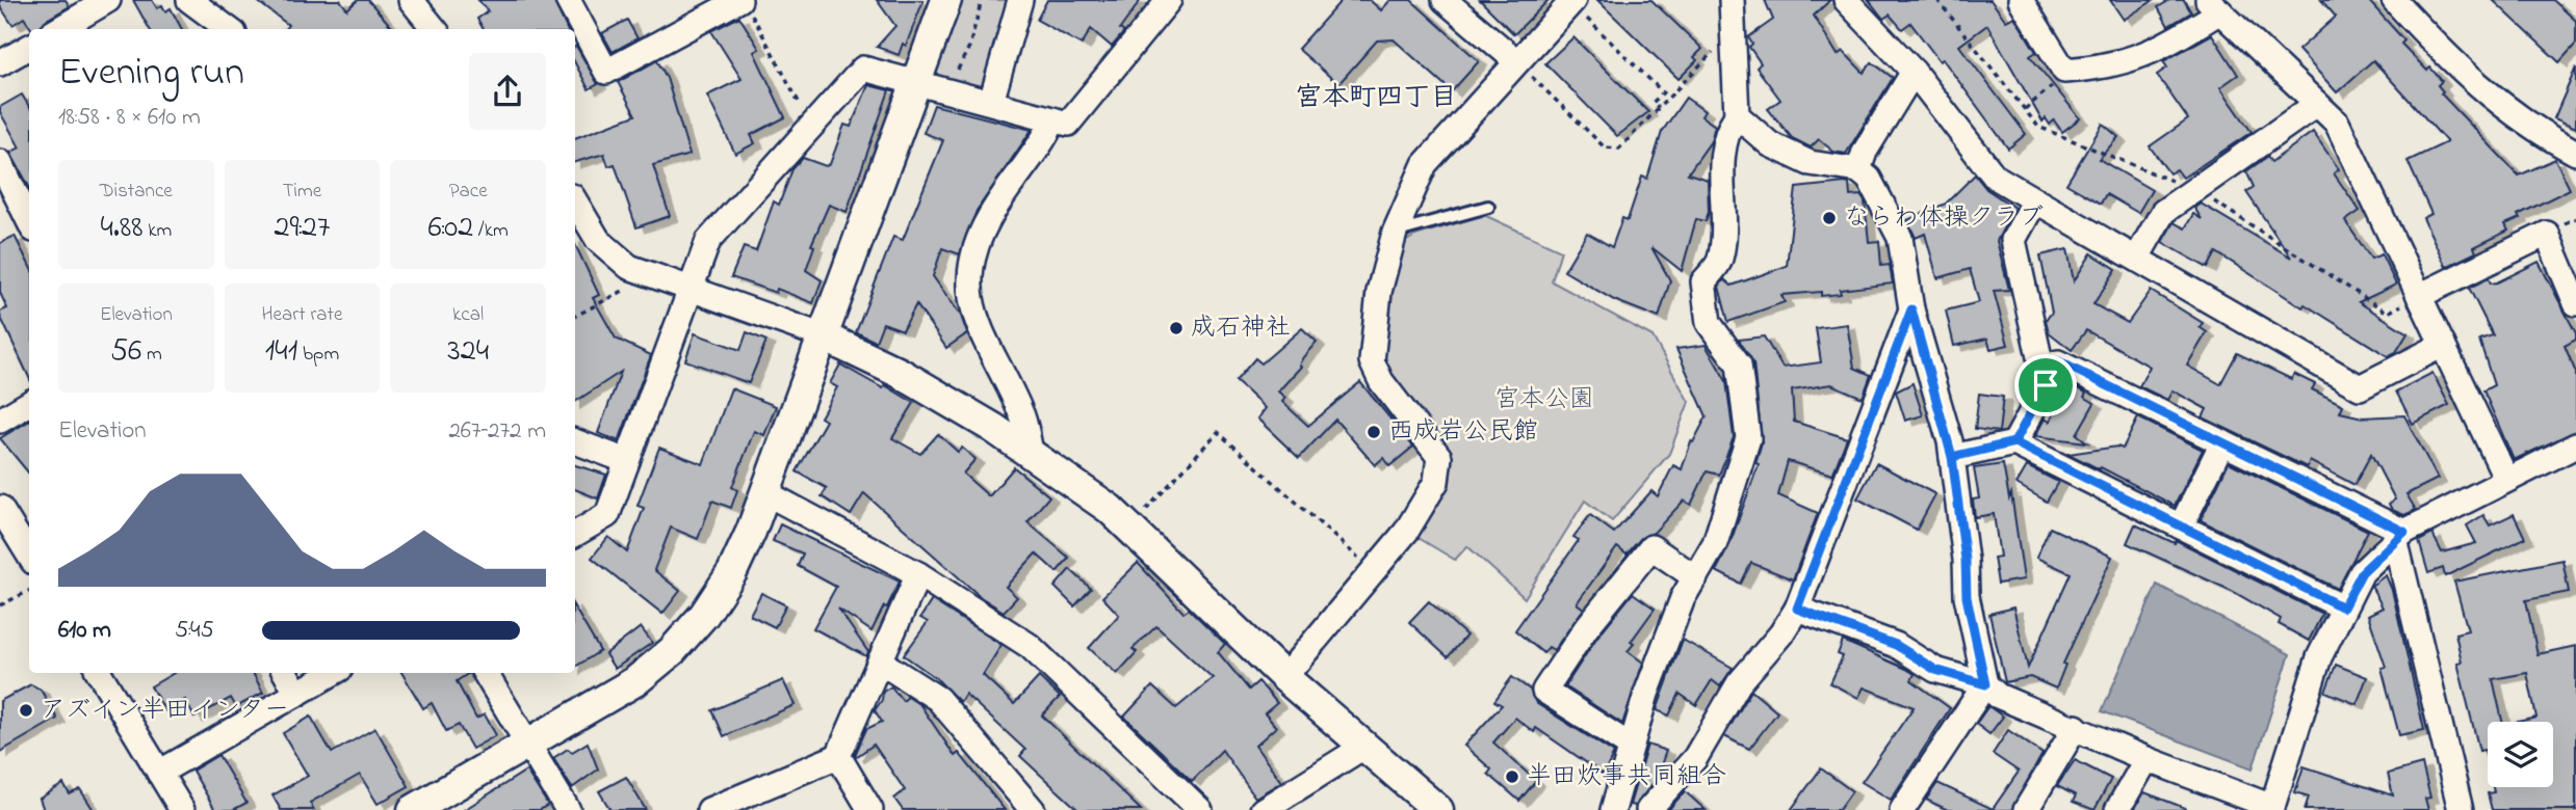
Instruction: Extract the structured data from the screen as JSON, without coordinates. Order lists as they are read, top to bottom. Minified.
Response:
{"districts":["宮本町四丁目"],"parks":["宮本公園"],"places":["ならわ体操クラブ","成石神社","西成岩公民館","アズイン半田インター","半田炊事共同組合"],"page":{"heading":["Evening run","18:58 · 8 × 610 m"],"stats":[["Distance","4.88 km"],["Time","29:27"],["Pace","6:02 /km"],["Elevation","56 m"],["Heart rate","141 bpm"],["kcal","324"]],"chart":["Elevation","267–272 m"],"list":[{"name":"610 m","note":"5:45"}]}}
